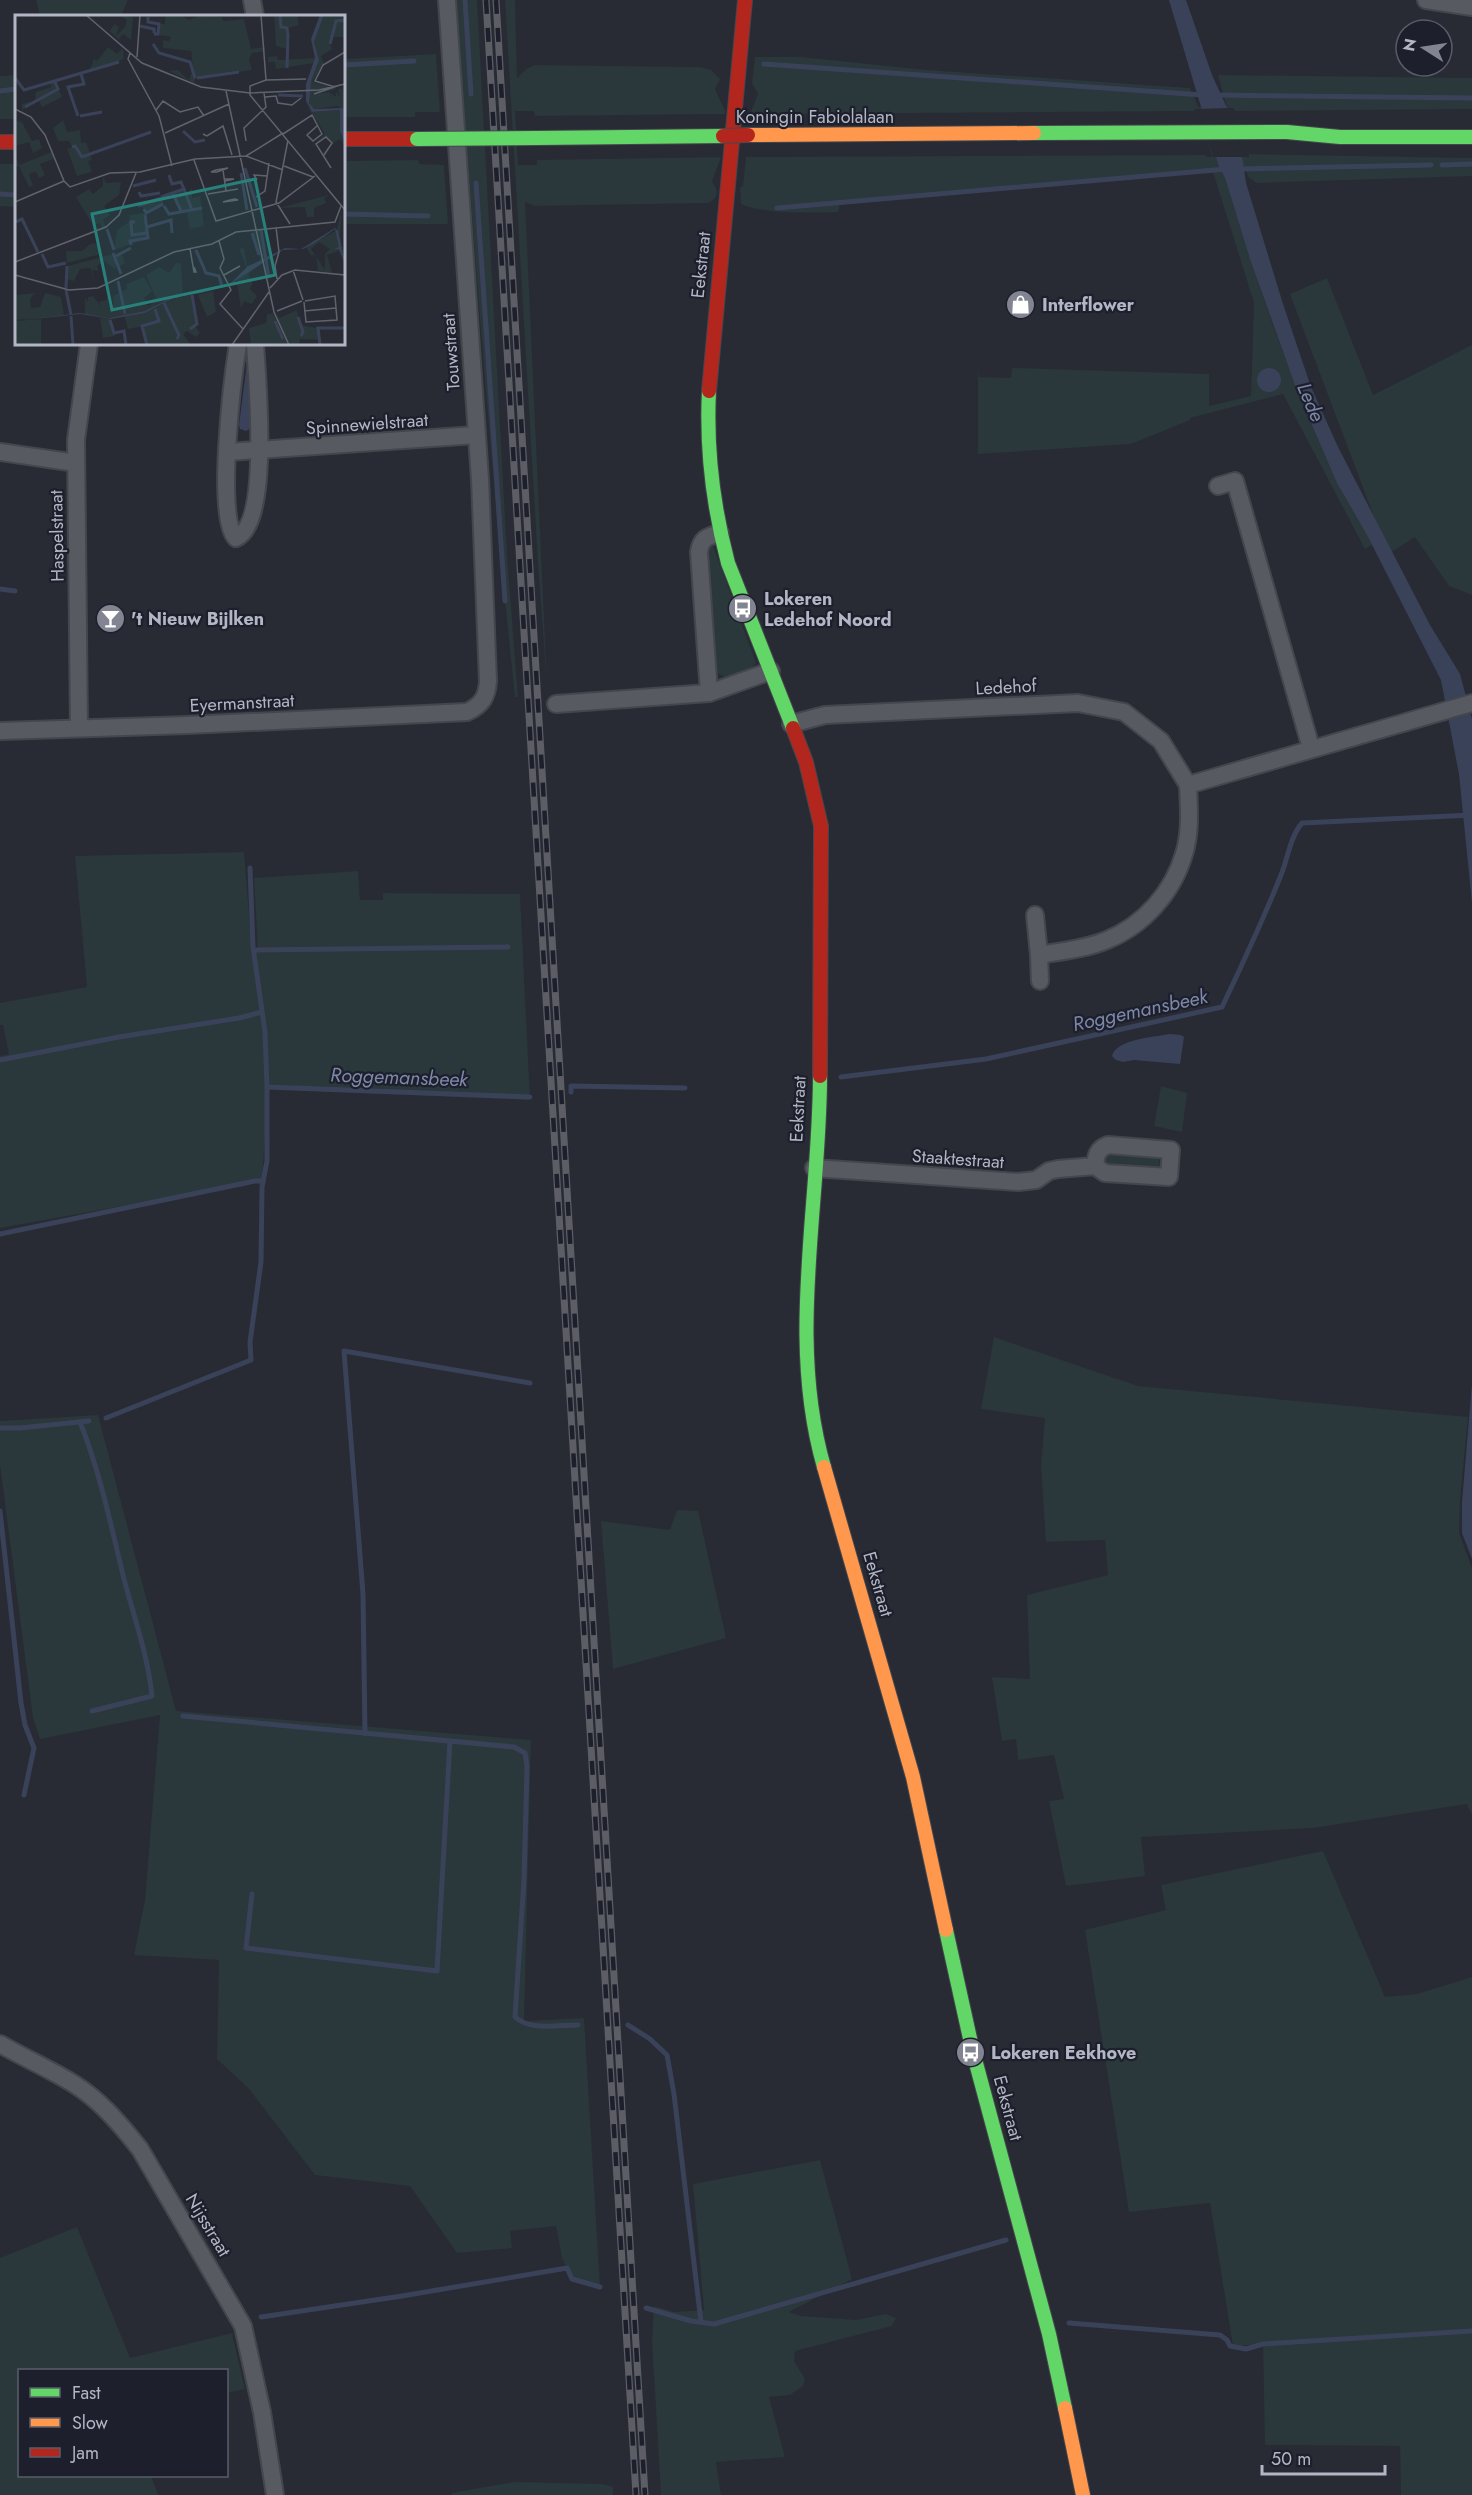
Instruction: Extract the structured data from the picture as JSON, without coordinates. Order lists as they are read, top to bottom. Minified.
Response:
{"streets":{"street":["Koningin Fabiolalaan","Eekstraat","Touwstraat","Spinnewielstraat","Haspelstraat","Ledehof","Eyermanstraat","Staaktestraat","Nijsstraat"]},"crossings":[["Eekstraat","Ledehof"],["Eekstraat","Staaktestraat"],["Touwstraat","Spinnewielstraat"],["Touwstraat","Eyermanstraat"],["Haspelstraat","Eyermanstraat"]],"water":["Lede","Roggemansbeek"],"places":{"shop":["Interflower"],"bus stop":["Lokeren Ledehof Noord","Lokeren Eekhove"],"bar":["'t Nieuw Bijlken"]},"legend":["Fast","Slow","Jam"],"scale_bar":"50 m","north":"left"}
